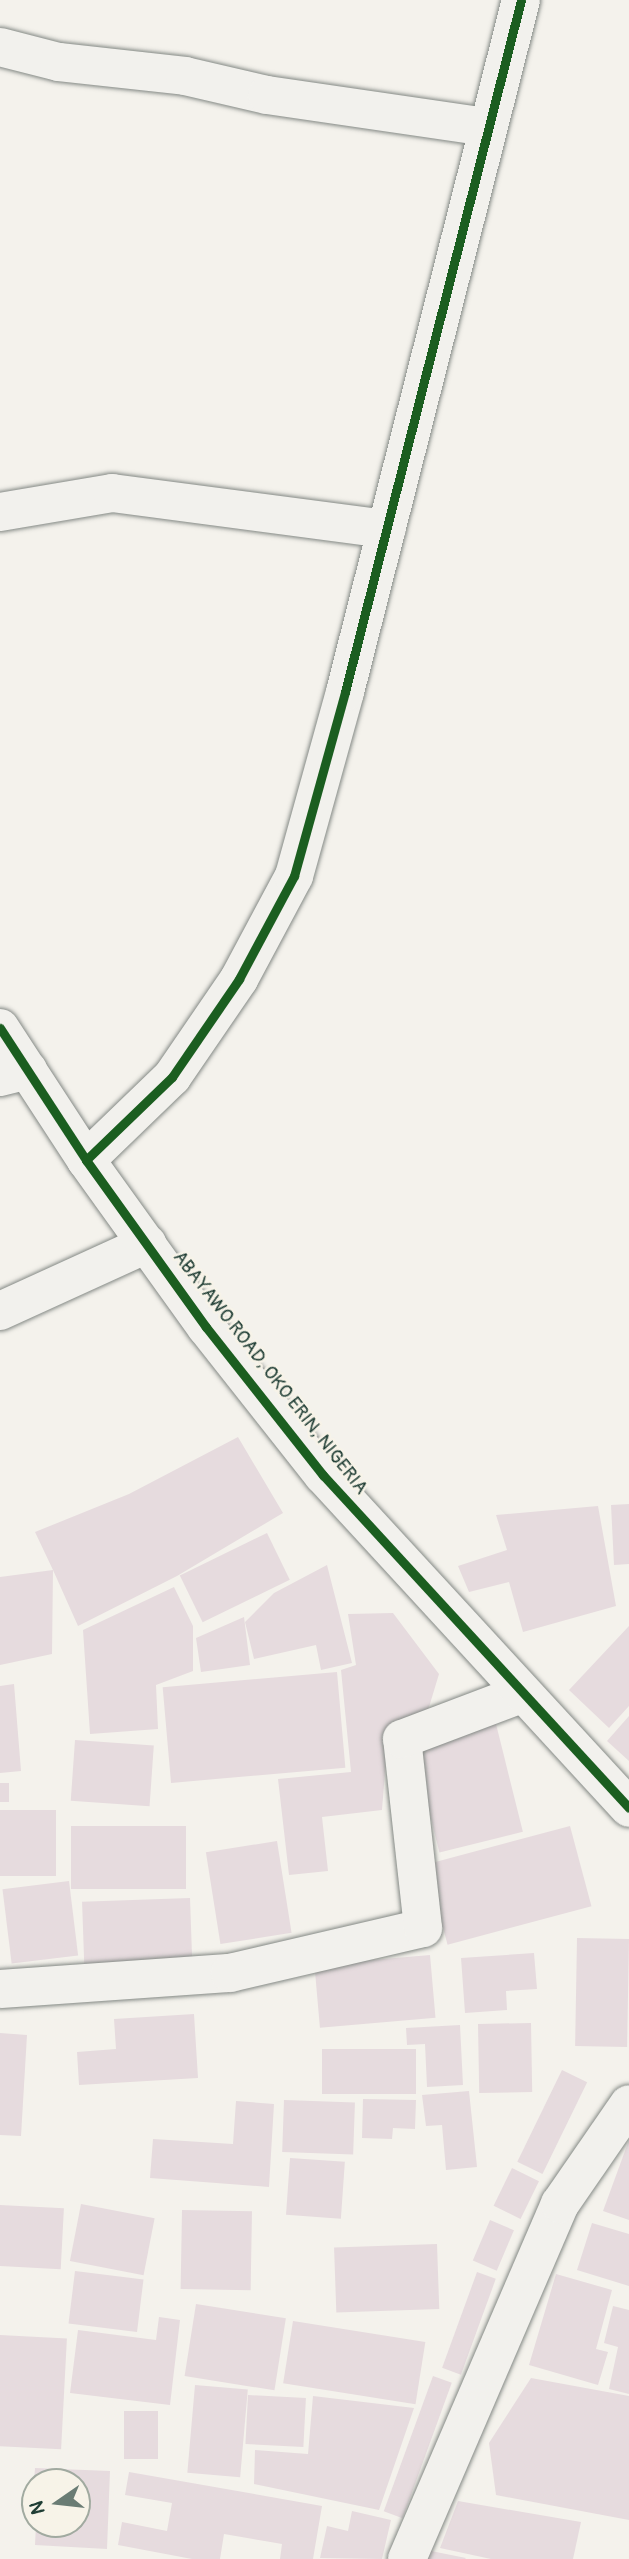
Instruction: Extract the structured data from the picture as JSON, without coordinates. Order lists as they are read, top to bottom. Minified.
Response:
{"streets":{"street":["ABAYAWO ROAD, OKO ERIN, NIGERIA"]},"north":"left"}
